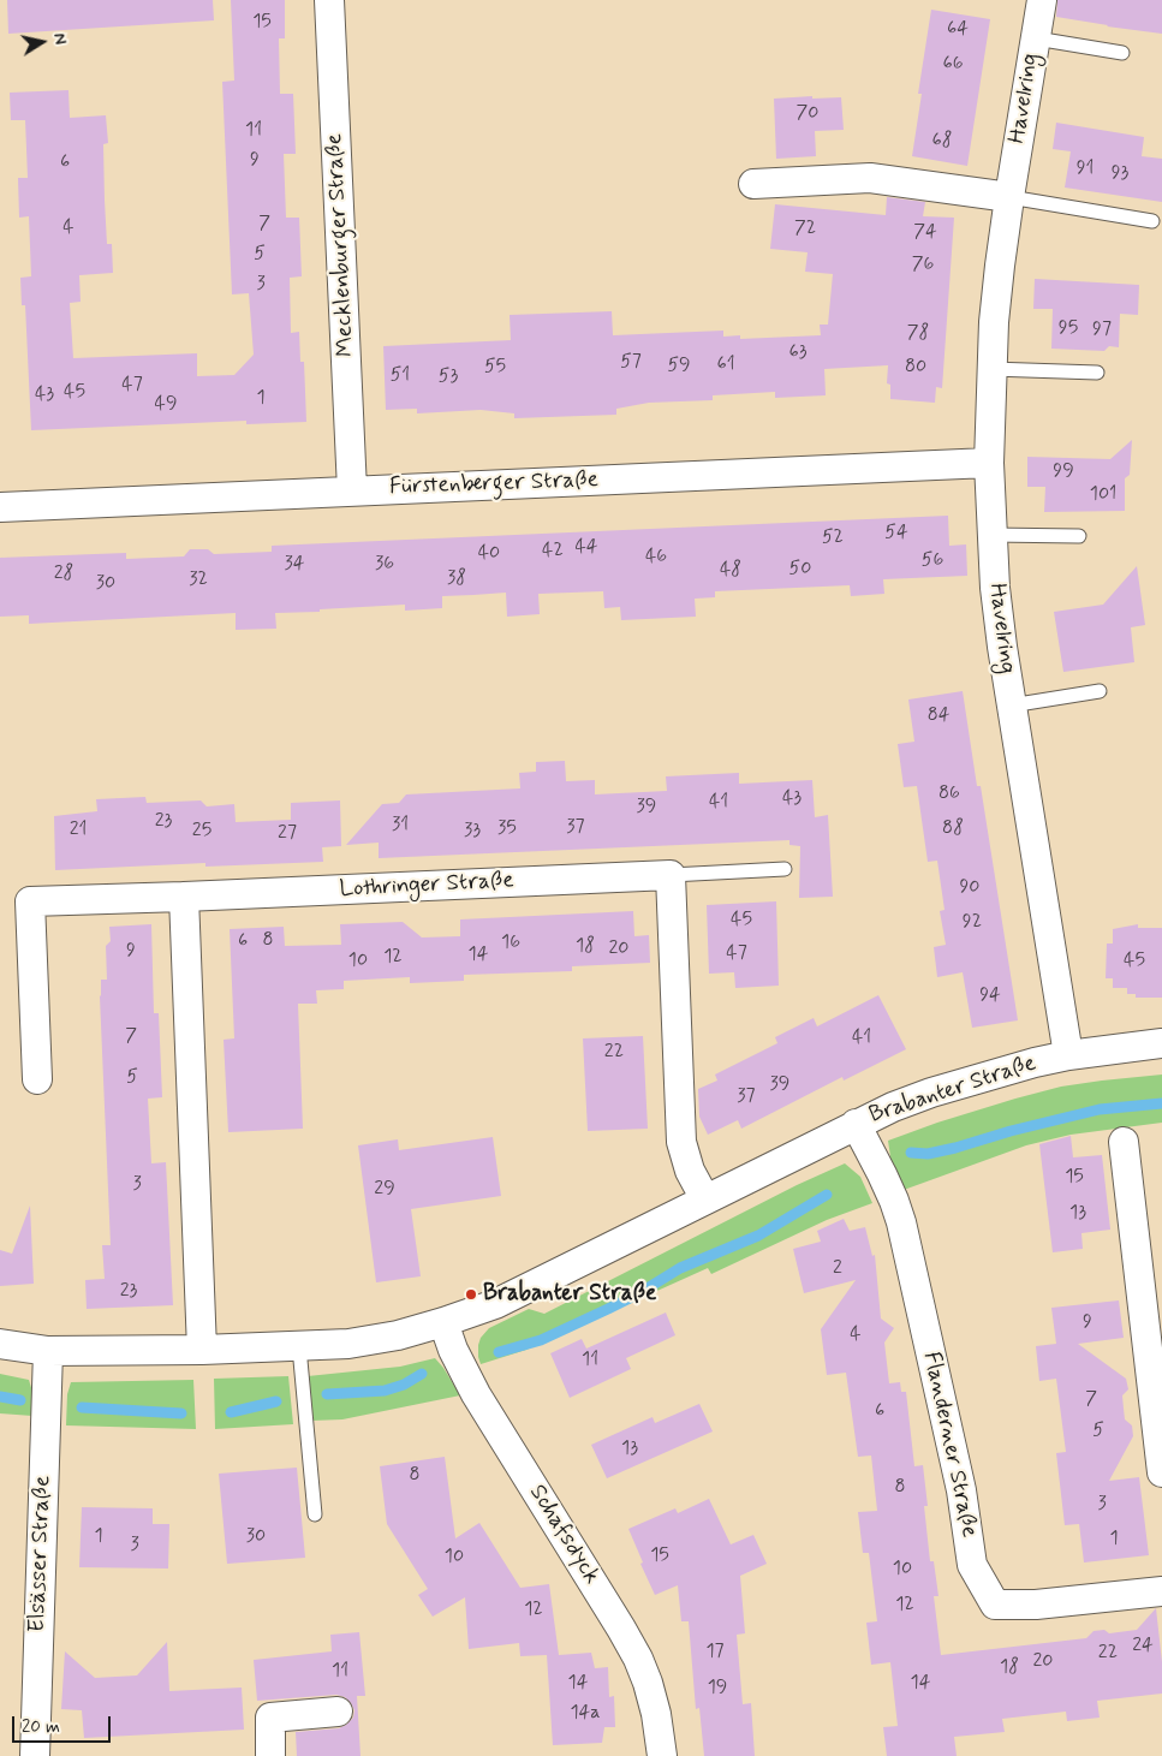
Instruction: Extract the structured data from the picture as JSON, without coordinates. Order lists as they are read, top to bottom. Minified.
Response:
{"streets":{"street":["Havelring","Mecklenburger Straße","Fürstenberger Straße","Lothringer Straße","Brabanter Straße","Flanderner Straße","Schafsdyck","Elsässer Straße"]},"crossings":[["Havelring","Fürstenberger Straße"],["Havelring","Brabanter Straße"],["Mecklenburger Straße","Fürstenberger Straße"],["Brabanter Straße","Flanderner Straße"],["Brabanter Straße","Schafsdyck"],["Brabanter Straße","Elsässer Straße"]],"places":["Brabanter Straße"],"house_numbers":["15","64","66","70","11","68","9","6","91","93","7","4","72","74","5","76","3","95","97","78","63","57","61","59","55","80","51","53","47","45","43","1","49","99","101","54","52","44","42","40","46","56","34","36","50","48","28","38","32","30","84","86","43","41","39","23","31","37","35","88","21","25","33","27","90","45","92","8","6","16","18","20","9","47","14","12","10","45","94","7","41","22","5","39","37","15","3","29","13","2","23","9","4","11","7","6","5","13","8","8","3","1","30","1","3","15","10","10","12","12","24","17","22","20","18","11","14","14","19","14a"],"scale_bar":"20 m","north":"right"}
